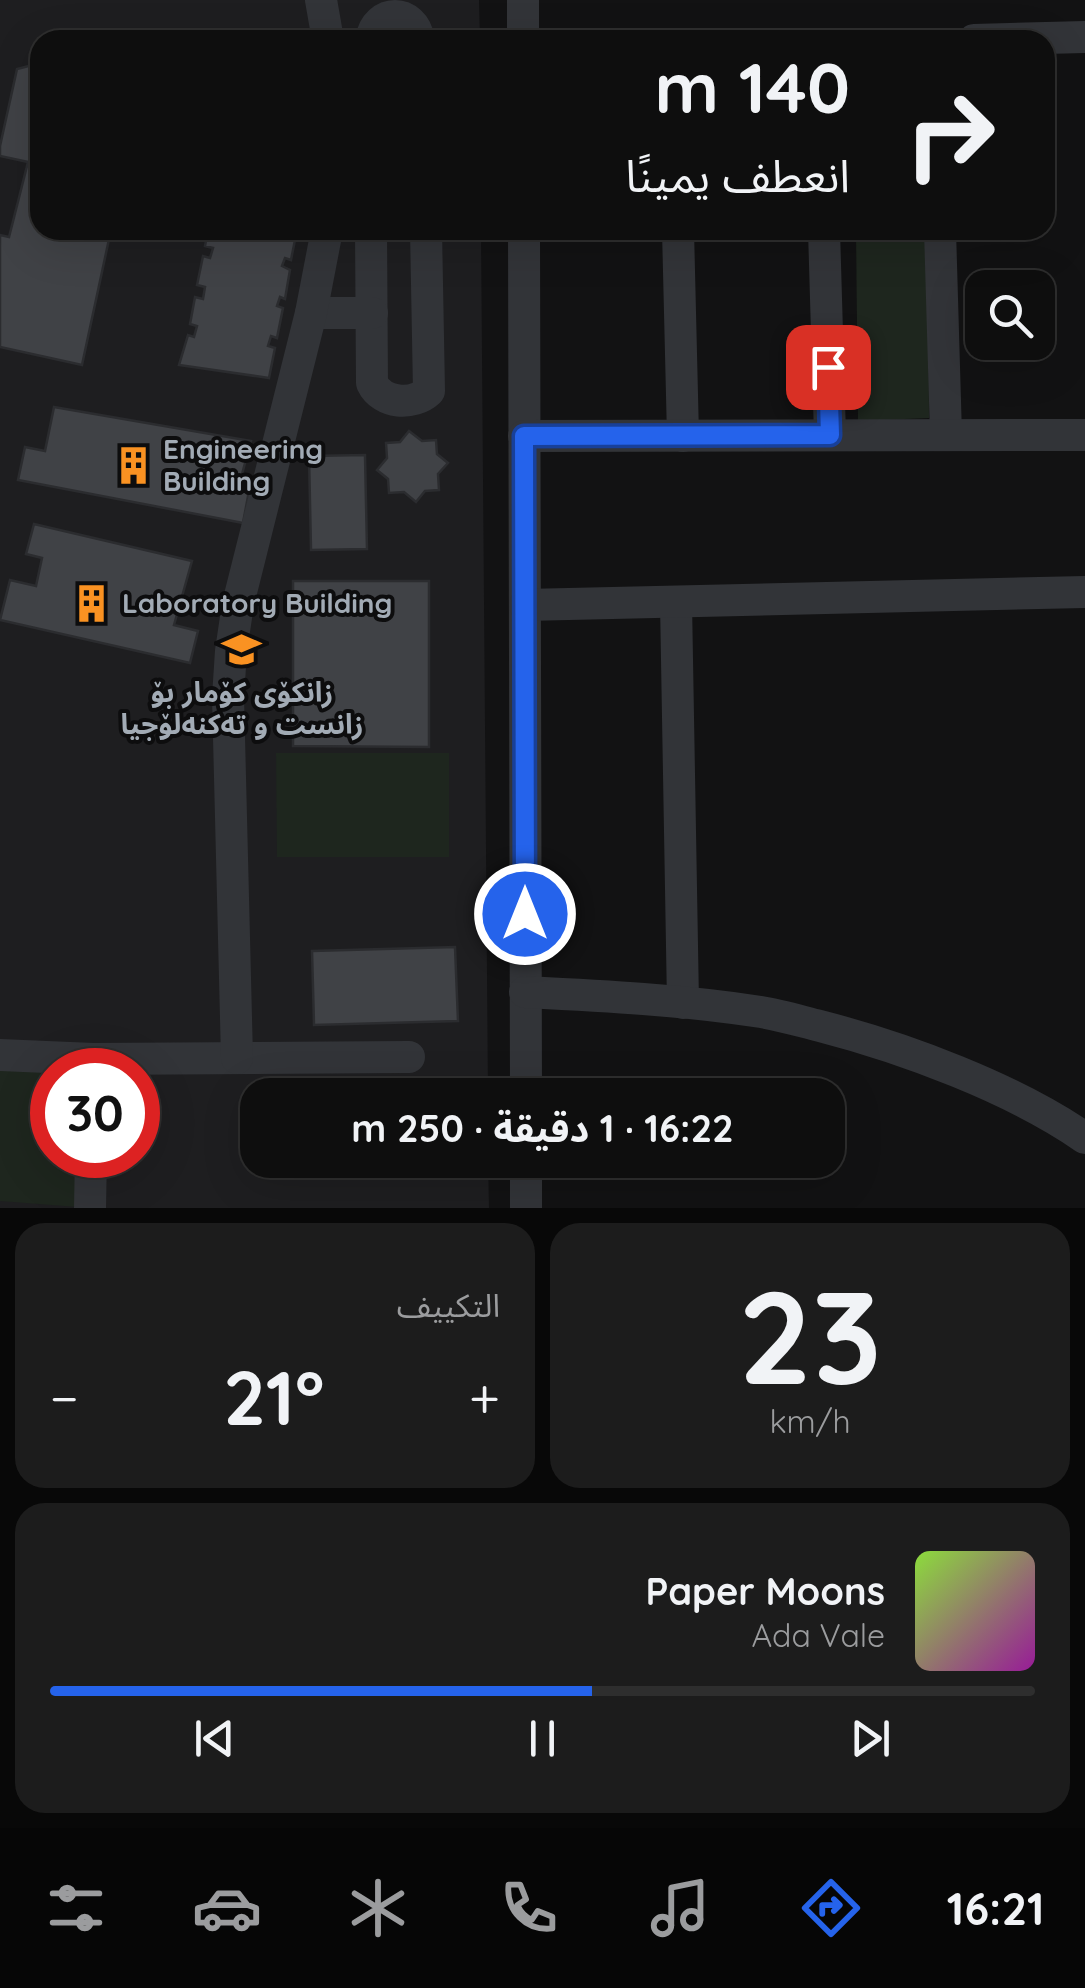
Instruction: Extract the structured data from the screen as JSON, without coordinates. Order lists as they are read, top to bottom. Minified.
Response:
{"places":{"building":["Engineering Building","Laboratory Building"],"school or university":["زانکۆی کۆمار بۆ زانست و تەکنەلۆجیا"]},"page":{"turn":["140 m","انعطف يمينًا"],"limit":"30","trip":"16:22 · 1 دقيقة · 250 m","tile":[["23","km/h"],"التكييف"],"heat":["−","21°","+"],"song":["Paper Moons","Ada Vale"],"tabs":"16:21"}}
